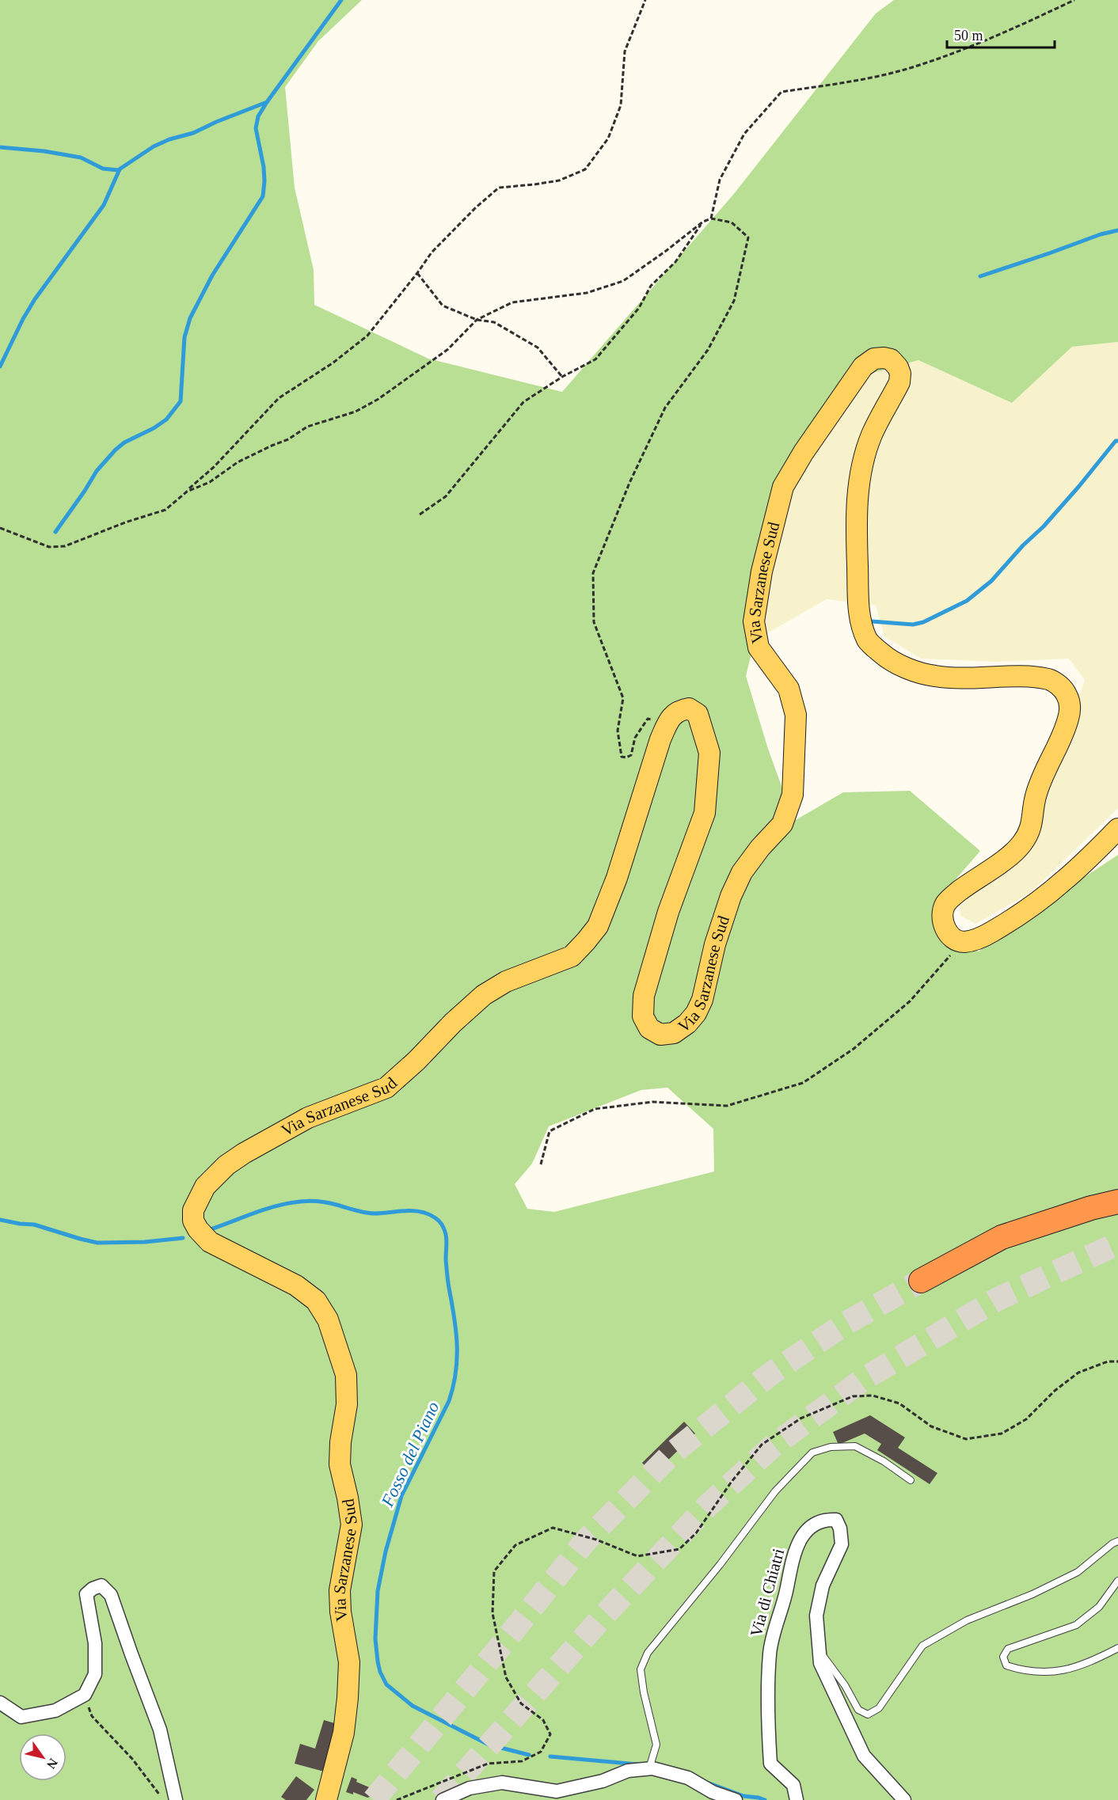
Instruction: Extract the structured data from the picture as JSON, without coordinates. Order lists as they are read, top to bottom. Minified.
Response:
{"streets":{"main road":["Via Sarzanese Sud"],"street":["Via di Chiatri"]},"water":["Fosso del Piano"],"scale_bar":"50 m","north":"bottom right"}
